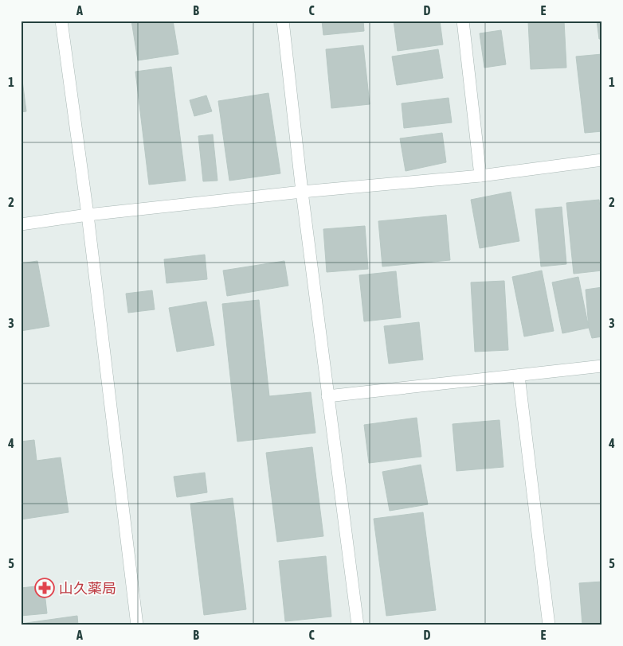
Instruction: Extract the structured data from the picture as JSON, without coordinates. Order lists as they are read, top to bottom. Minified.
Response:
{"places":{"pharmacy":["山久薬局"]},"grid":{"columns":["A","B","C","D","E"],"rows":["1","2","3","4","5"]}}
